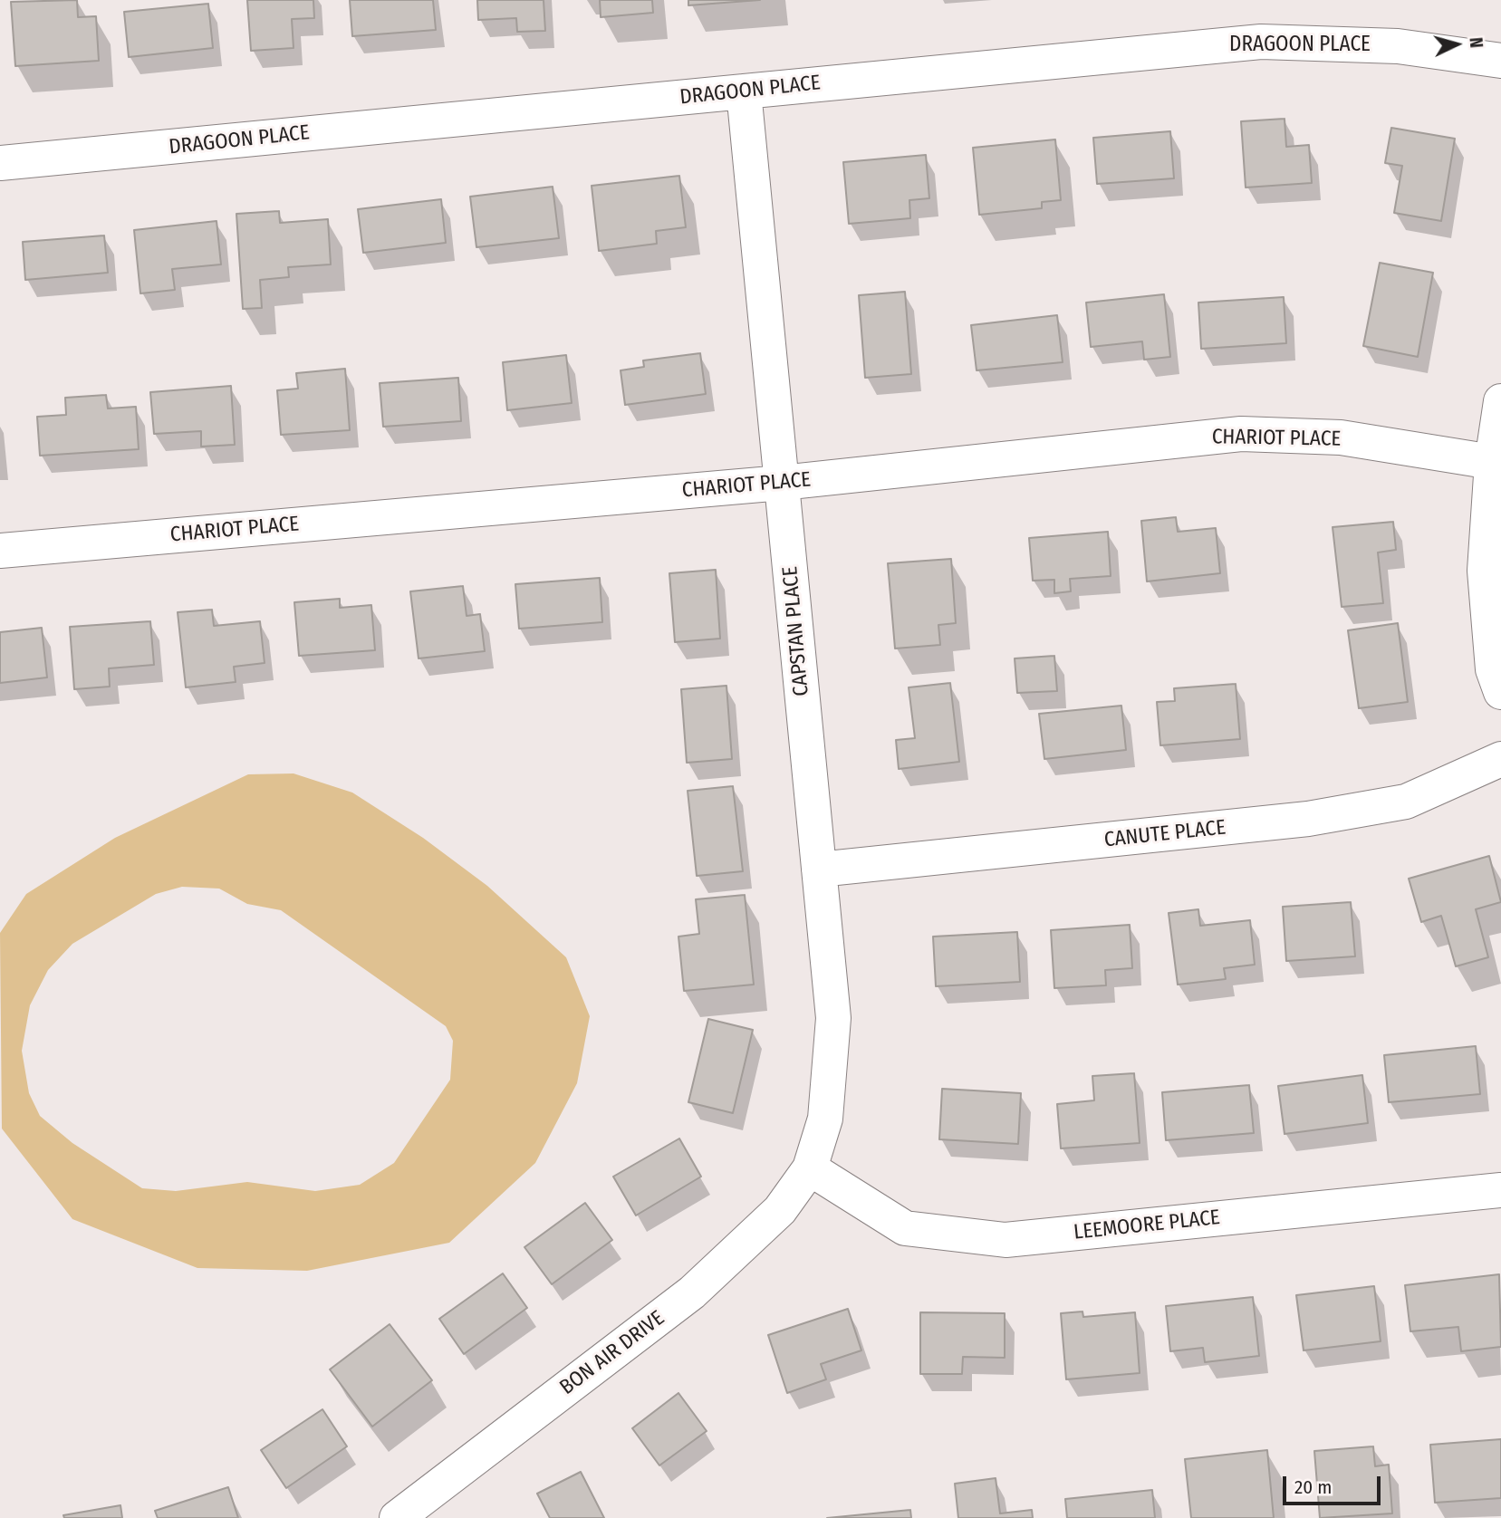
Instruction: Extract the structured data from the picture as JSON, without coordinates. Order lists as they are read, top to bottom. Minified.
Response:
{"streets":{"street":["DRAGOON PLACE","CHARIOT PLACE","CAPSTAN PLACE","CANUTE PLACE","LEEMOORE PLACE","BON AIR DRIVE"]},"crossings":[["DRAGOON PLACE","CAPSTAN PLACE"],["CHARIOT PLACE","CAPSTAN PLACE"],["CAPSTAN PLACE","CANUTE PLACE"],["CAPSTAN PLACE","LEEMOORE PLACE"],["CAPSTAN PLACE","BON AIR DRIVE"],["LEEMOORE PLACE","BON AIR DRIVE"]],"scale_bar":"20 m","north":"right"}
